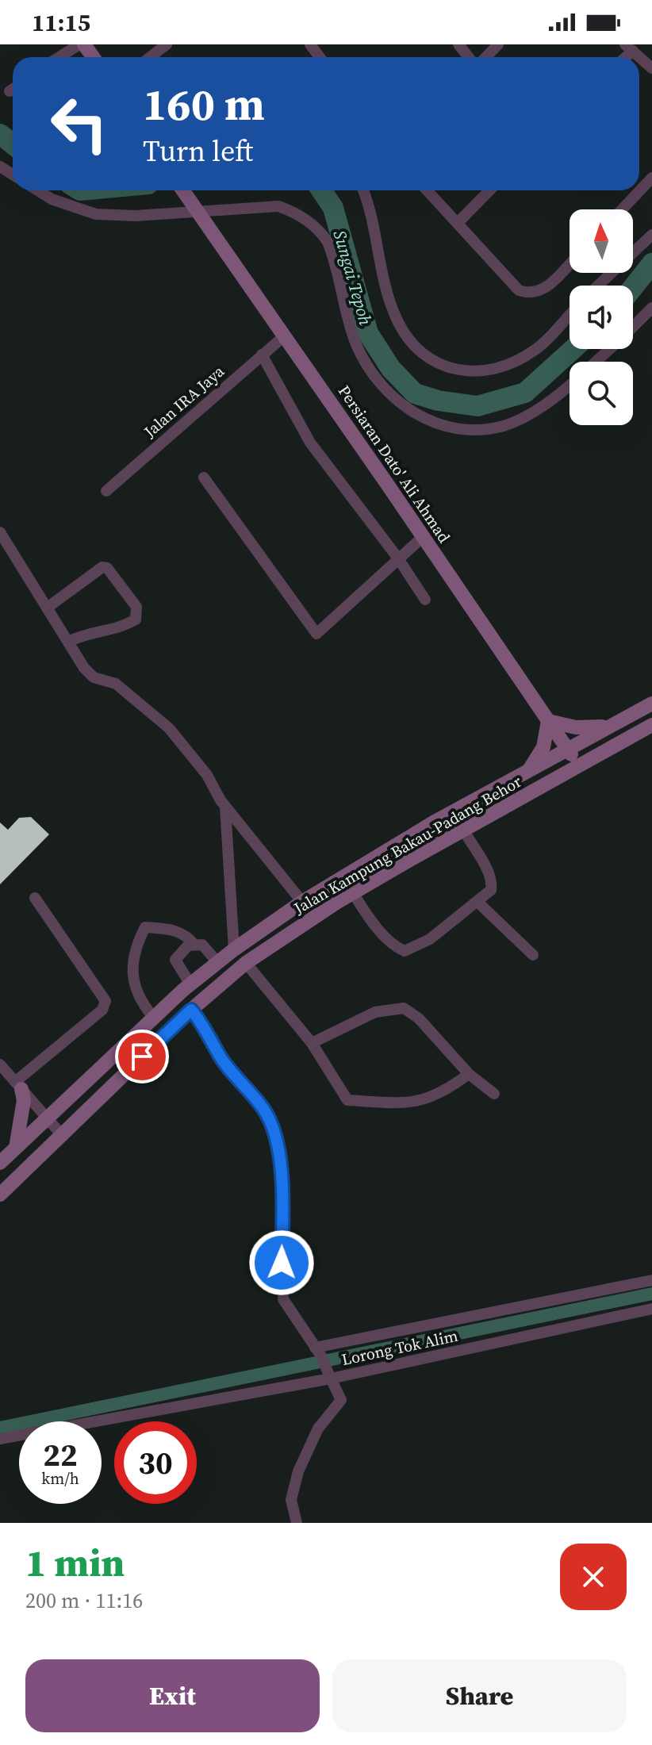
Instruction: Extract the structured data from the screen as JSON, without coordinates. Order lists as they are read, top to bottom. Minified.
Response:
{"streets":{"street":["Jalan IRA Jaya","Persiaran Dato' Ali Ahmad","Jalan Kampung Bakau-Padang Behor","Lorong Tok Alim"]},"crossings":[["Jalan IRA Jaya","Persiaran Dato' Ali Ahmad"],["Persiaran Dato' Ali Ahmad","Jalan Kampung Bakau-Padang Behor"],["Jalan Kampung Bakau-Padang Behor","Lorong Tok Alim"]],"water":["Sungai Tepoh"],"north":"top","page":{"status":"11:15","turn":["160 m","Turn left"],"speed":"22 km/h","limit":"30","heading":["1 min","200 m · 11:16"],"buttons":["Exit","Share"]}}
